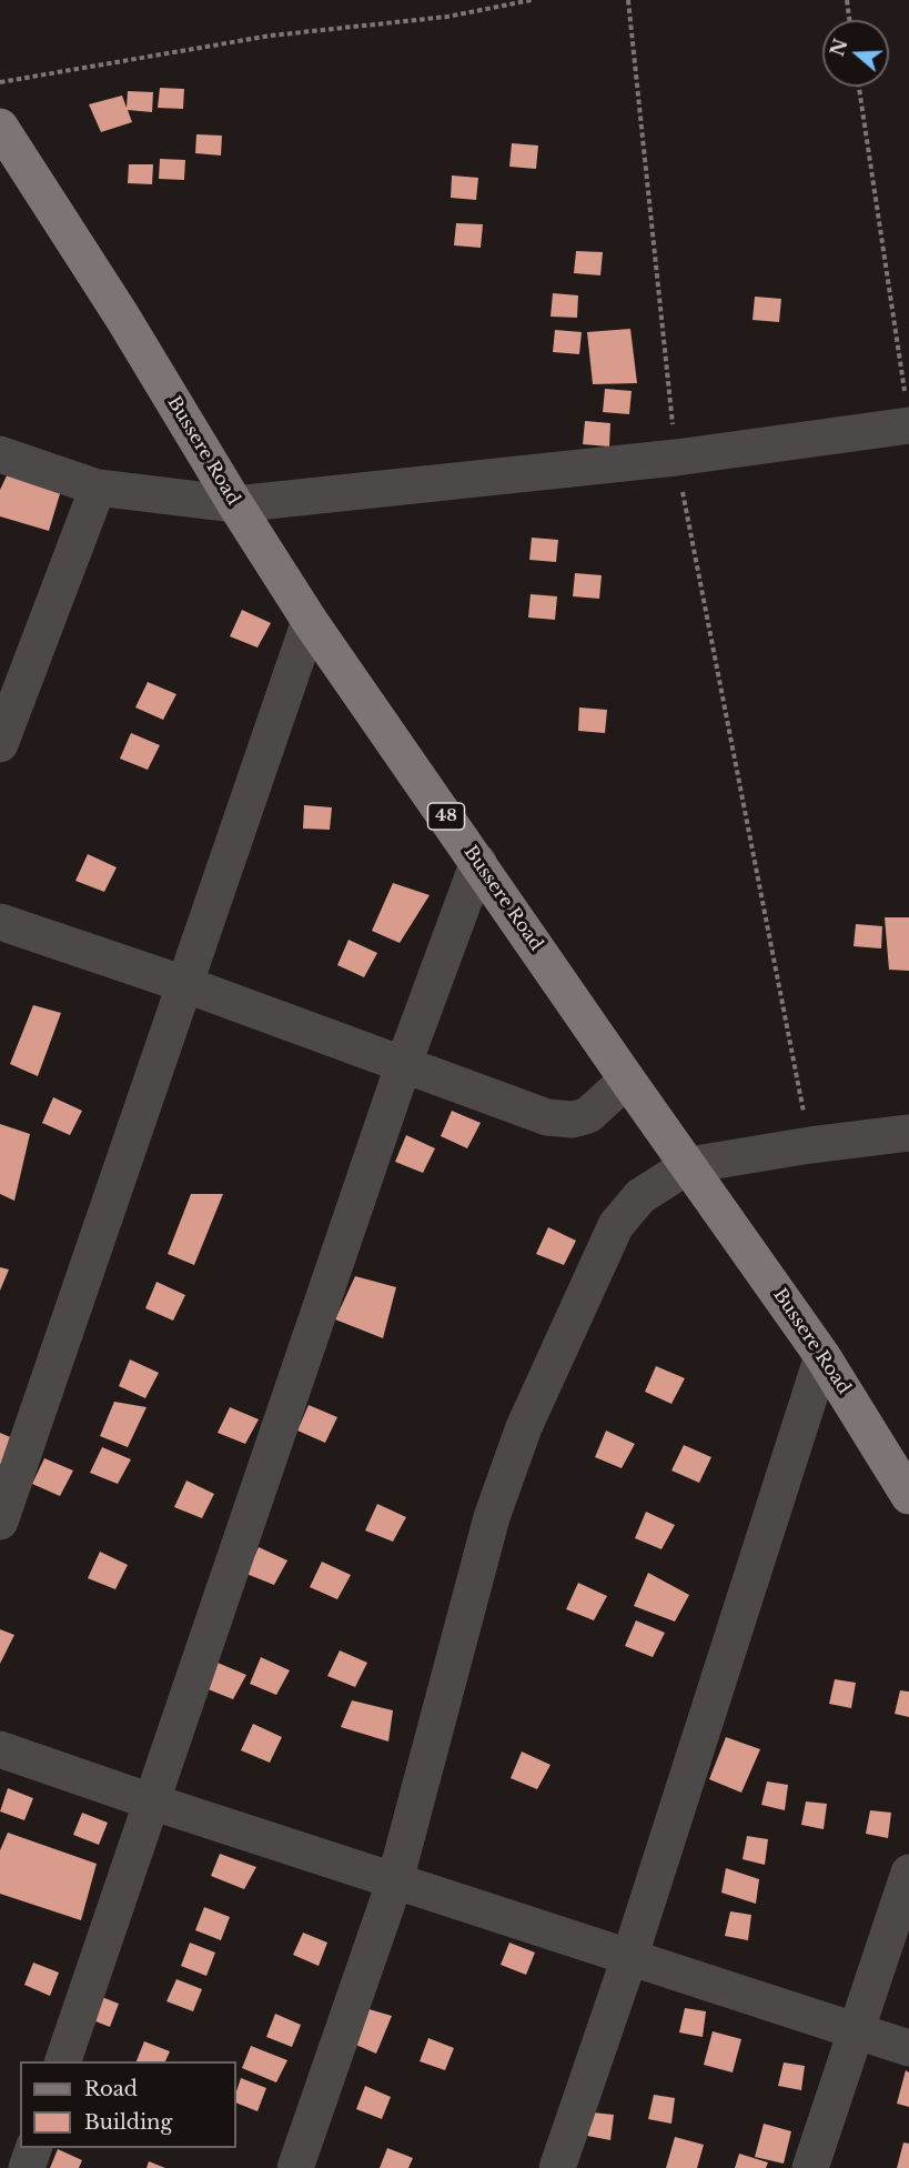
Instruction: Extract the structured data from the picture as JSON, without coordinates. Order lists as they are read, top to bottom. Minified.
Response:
{"streets":{"main road":["Bussere Road","48"]},"legend":["Road","Building"],"north":"left"}
